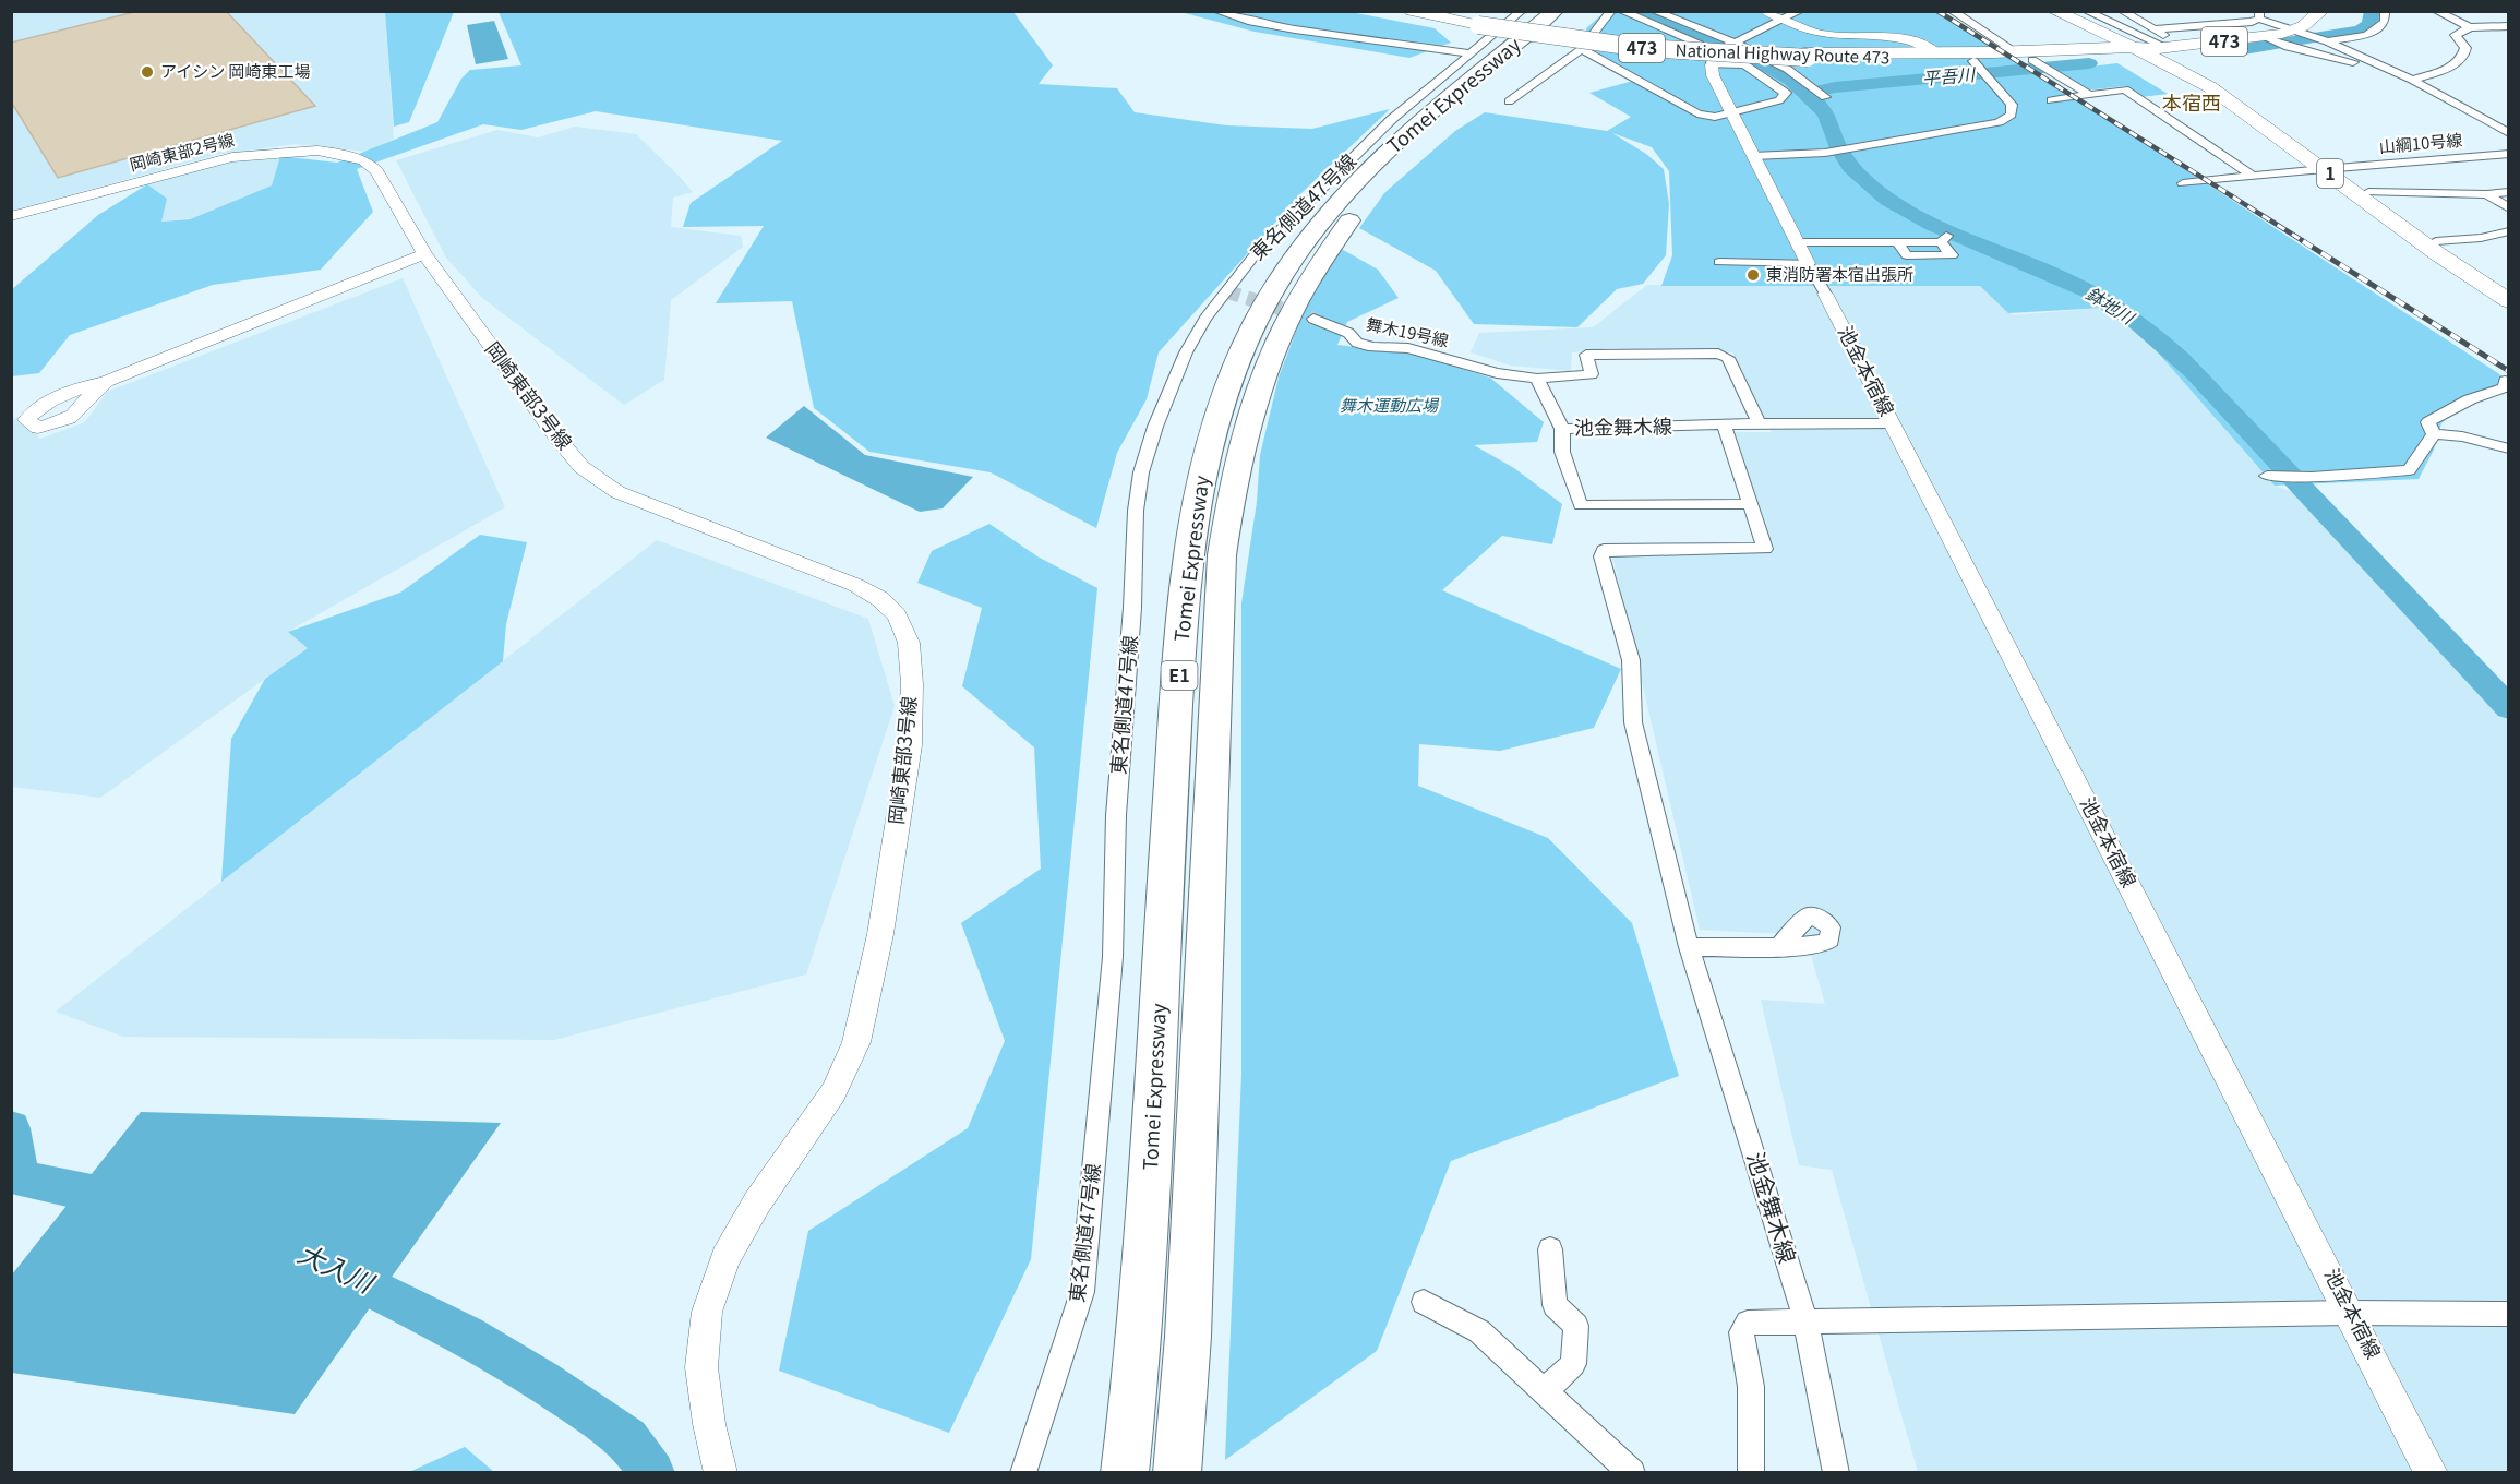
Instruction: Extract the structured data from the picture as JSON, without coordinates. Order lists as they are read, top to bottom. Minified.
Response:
{"streets":{"highway":["473","National Highway Route 473","Tomei Expressway","1","E1"],"street":["山綱10号線","岡崎東部2号線","東名側道47号線","舞木19号線","池金本宿線","岡崎東部3号線","池金舞木線"]},"crossings":[["National Highway Route 473","1"],["山綱10号線","1"],["岡崎東部2号線","岡崎東部3号線"],["舞木19号線","池金舞木線"]],"districts":["本宿西"],"water":["平吾川","鉢地川","大入川"],"parks":["舞木運動広場"],"places":["アイシン 岡崎東工場","東消防署本宿出張所"]}
